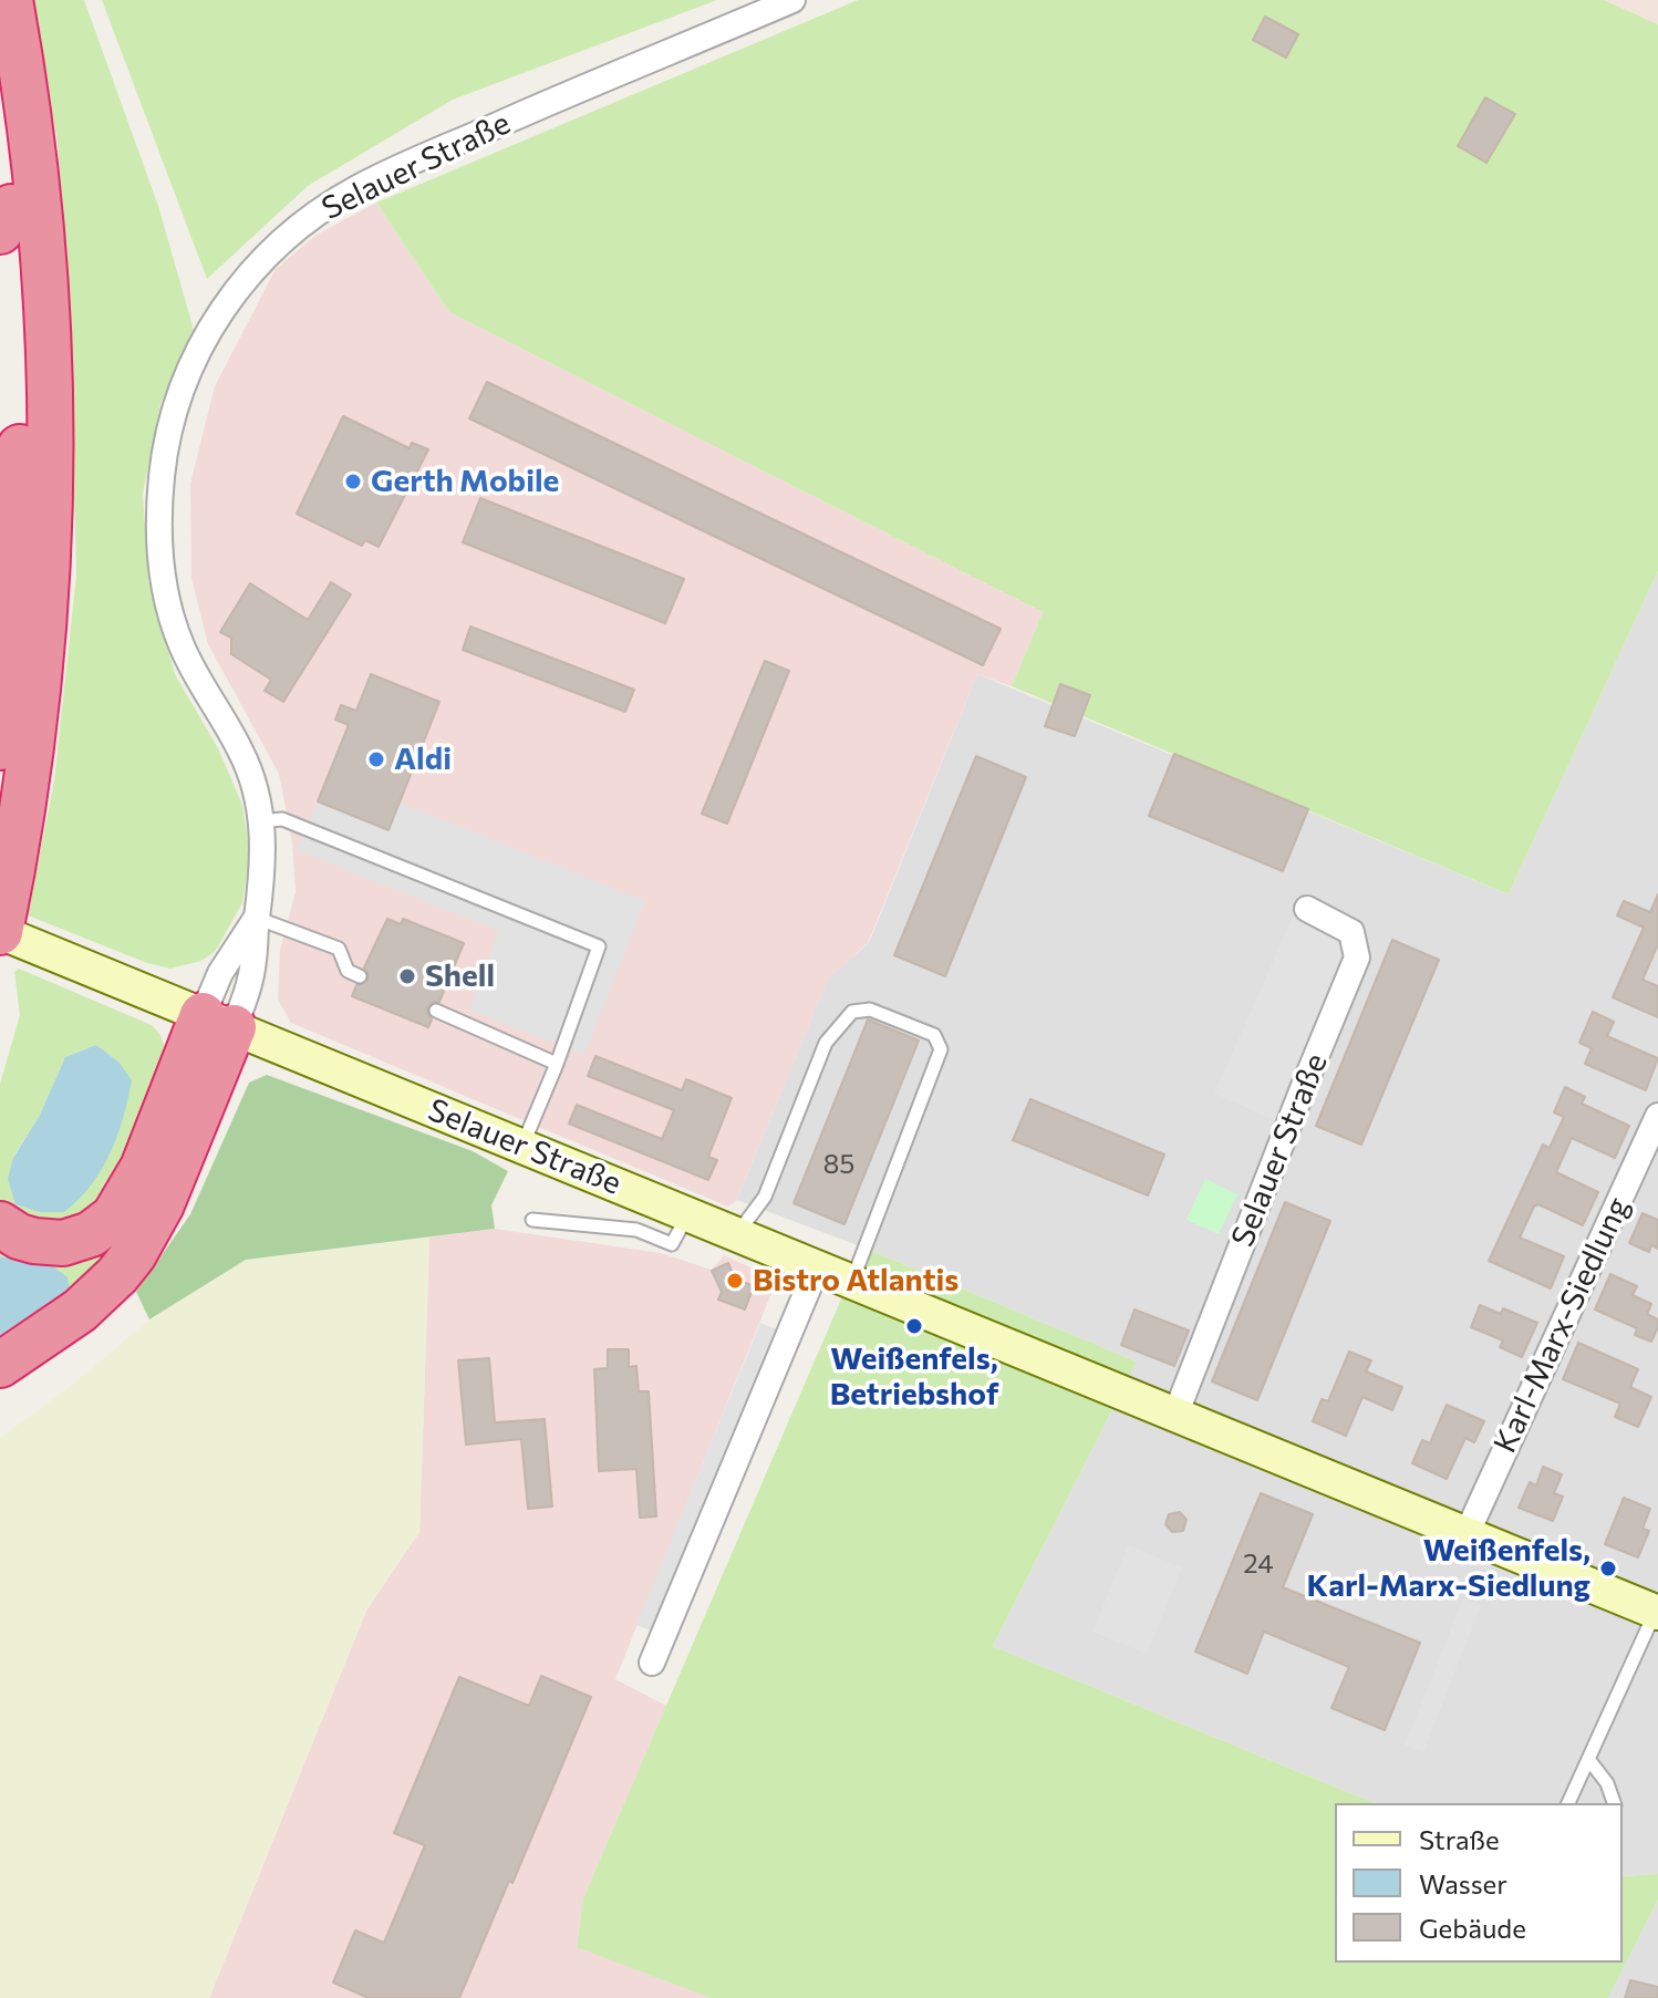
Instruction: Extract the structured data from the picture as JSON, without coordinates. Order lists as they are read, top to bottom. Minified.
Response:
{"streets":{"main road":["Selauer Straße"],"street":["Karl-Marx-Siedlung"]},"crossings":[["Selauer Straße","Karl-Marx-Siedlung"]],"places":["Gerth Mobile","Aldi","Shell","Bistro Atlantis","Weißenfels, Betriebshof","Weißenfels, Karl-Marx-Siedlung"],"house_numbers":["85","24"],"legend":["Straße","Wasser","Gebäude"]}
